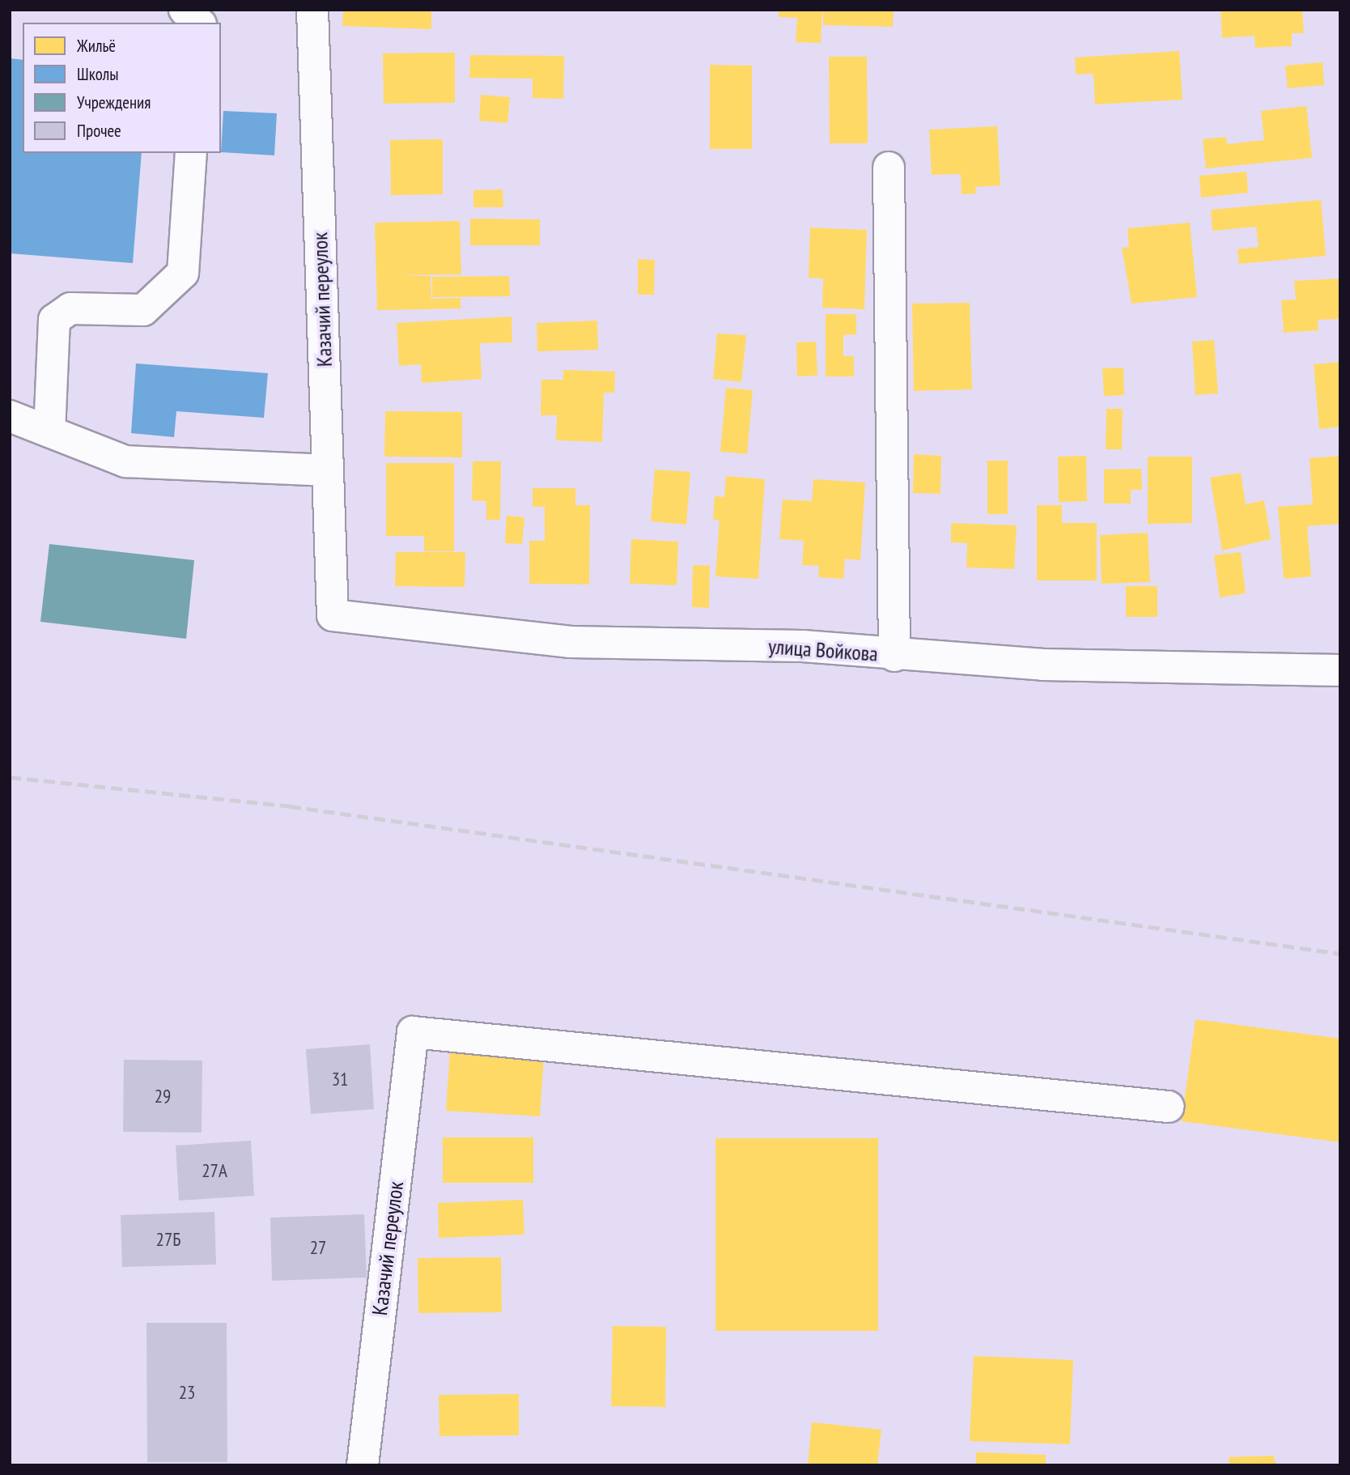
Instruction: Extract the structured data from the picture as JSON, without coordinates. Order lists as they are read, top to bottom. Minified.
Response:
{"streets":{"street":["Казачий переулок","улица Войкова"]},"crossings":[["Казачий переулок","улица Войкова"]],"house_numbers":["31","29","27А","27Б","27","23"],"legend":["Жильё","Школы","Учреждения","Прочее"]}
